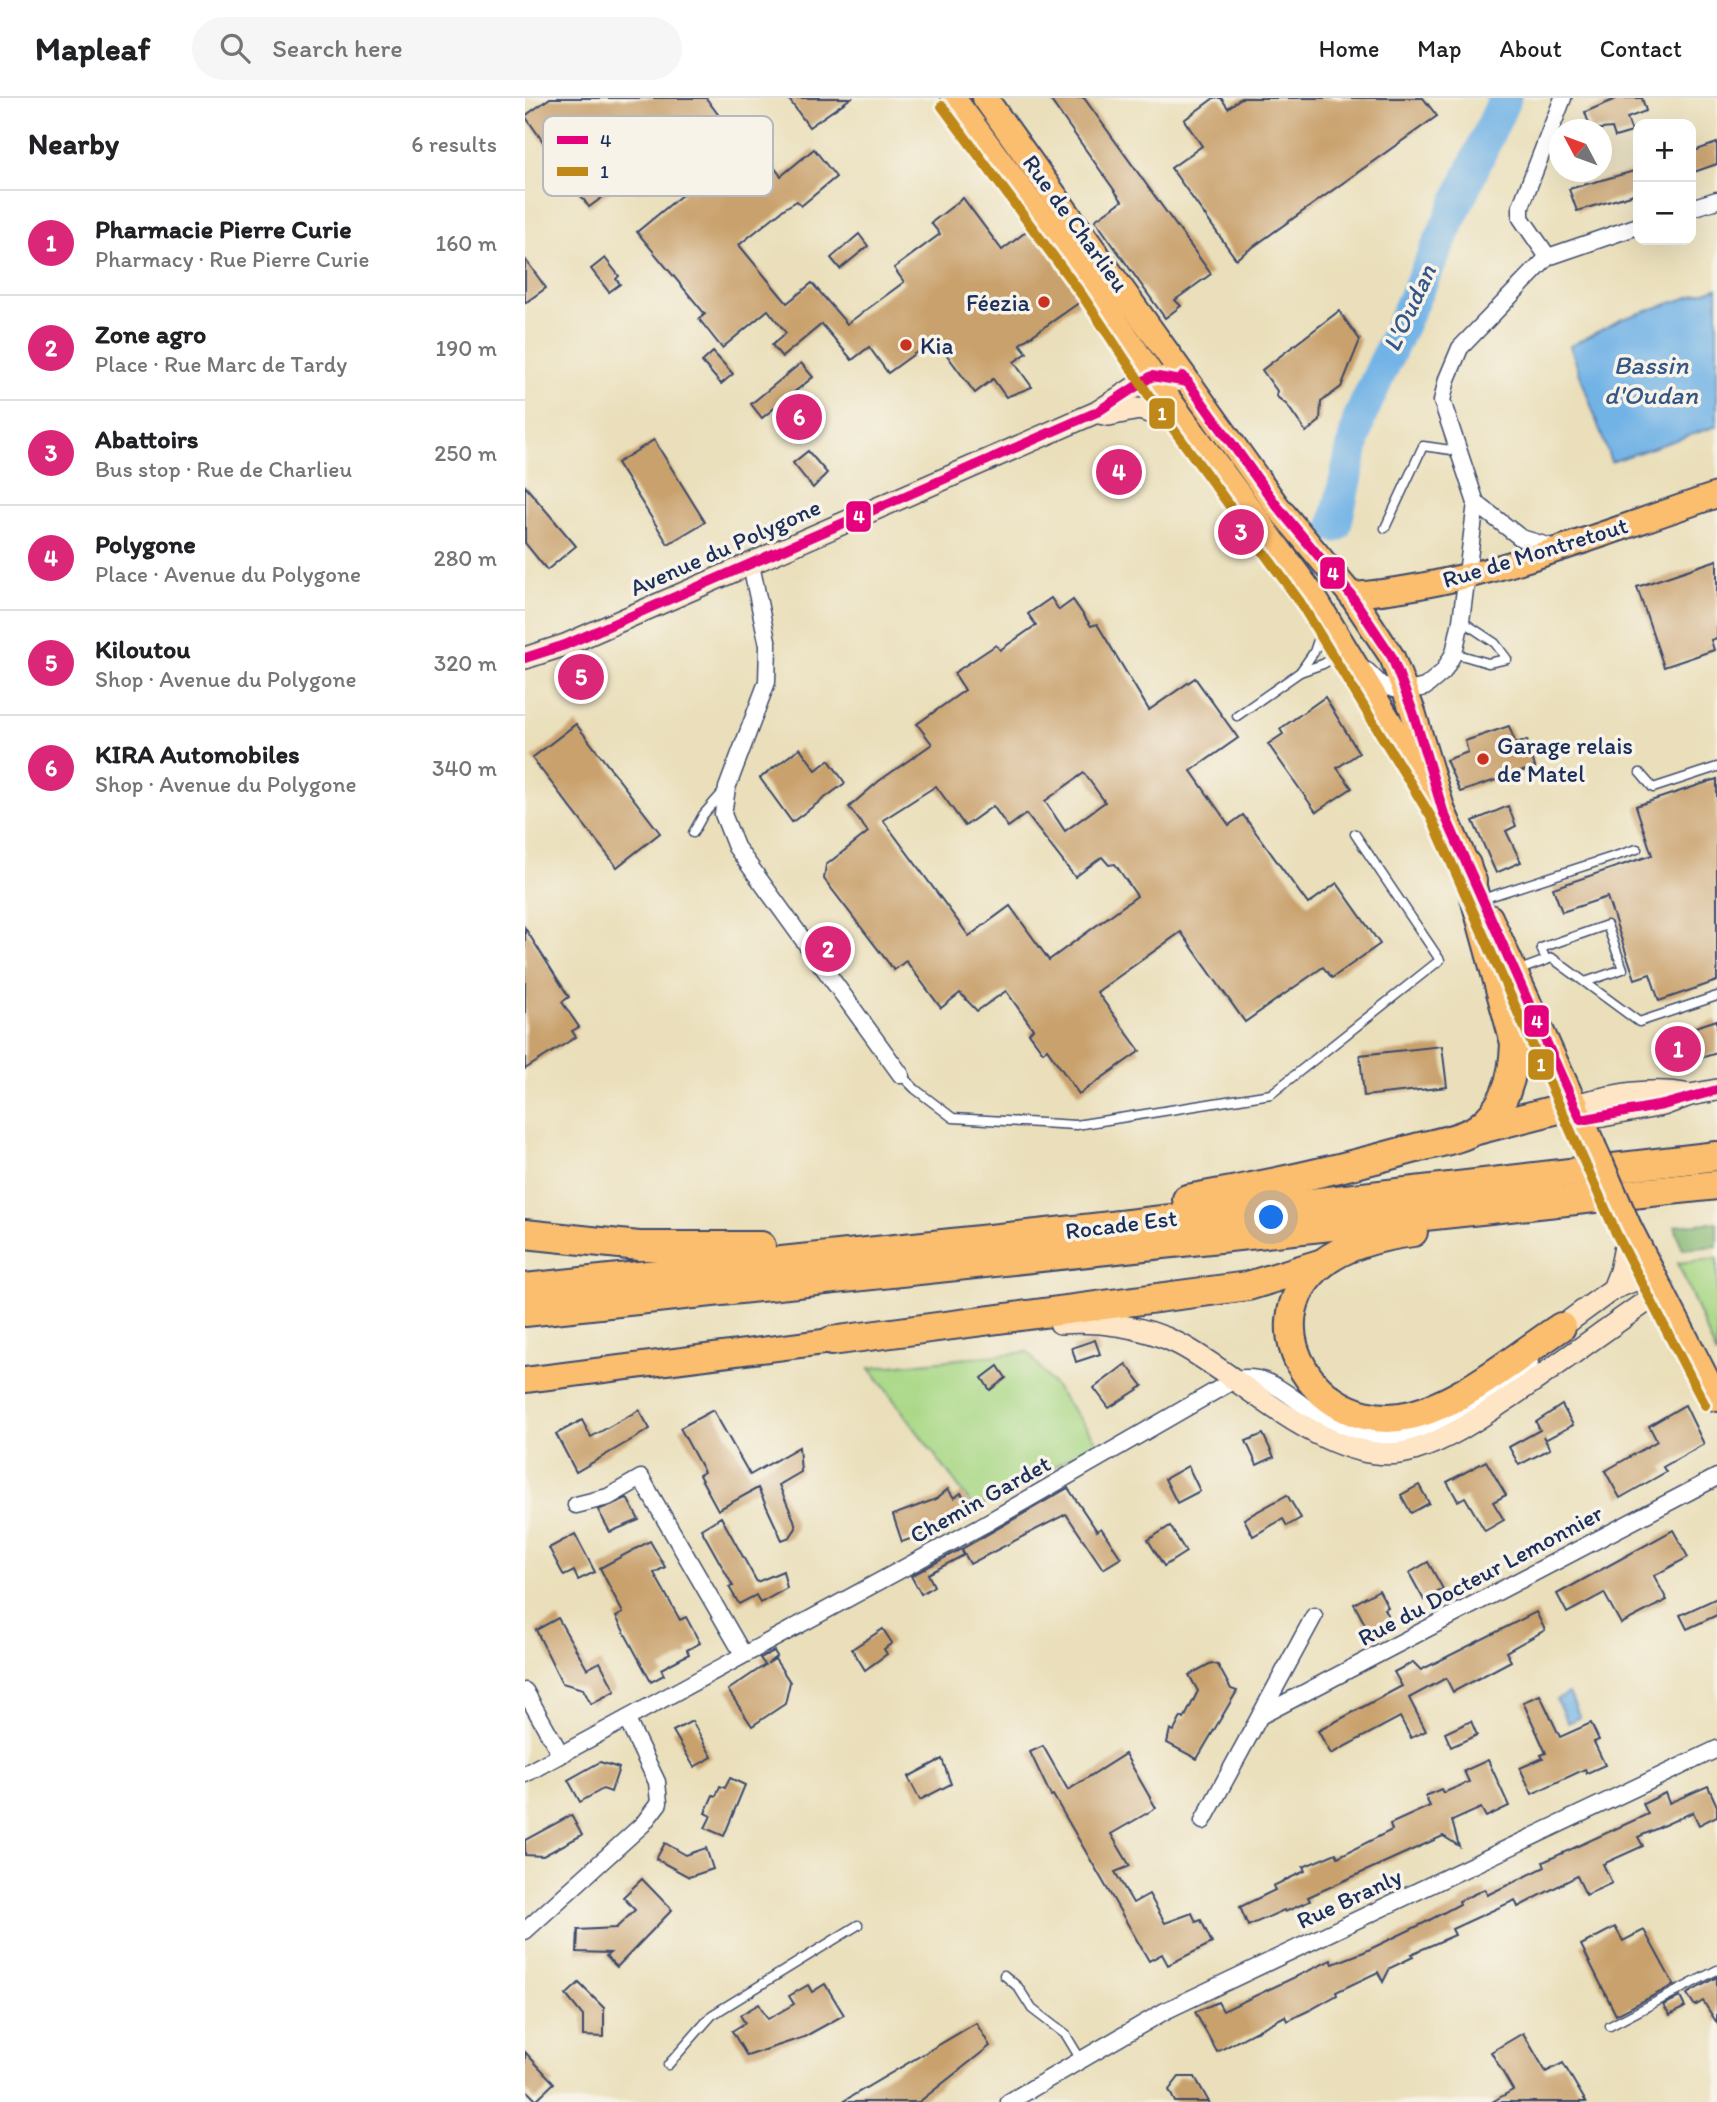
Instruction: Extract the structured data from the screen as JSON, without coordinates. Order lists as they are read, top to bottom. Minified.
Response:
{"streets":{"highway":["Rocade Est"],"main road":["Rue de Charlieu","Rue de Montretout"],"street":["Avenue du Polygone","Chemin Gardet","Rue du Docteur Lemonnier","Rue Branly"]},"crossings":[["Rue de Charlieu","Avenue du Polygone"],["Rue de Charlieu","Rue de Montretout"]],"water":["L'Oudan","Bassin d'Oudan"],"places":["Féezia","Kia","Garage relais de Matel"],"lines":["transit line 1","transit line 4"],"legend":["4","1"],"north":"top left","page":{"header":"Mapleaf","search":"Search here","nav":["Home","Map","About","Contact"],"heading":["Nearby","6 results"],"map_buttons":["+","−"],"list":[{"mark":"1","name":"Pharmacie Pierre Curie","note":"Pharmacy · Rue Pierre Curie","value":"160 m"},{"mark":"2","name":"Zone agro","note":"Place · Rue Marc de Tardy","value":"190 m"},{"mark":"3","name":"Abattoirs","note":"Bus stop · Rue de Charlieu","value":"250 m"},{"mark":"4","name":"Polygone","note":"Place · Avenue du Polygone","value":"280 m"},{"mark":"5","name":"Kiloutou","note":"Shop · Avenue du Polygone","value":"320 m"},{"mark":"6","name":"KIRA Automobiles","note":"Shop · Avenue du Polygone","value":"340 m"}],"pins":["6","4","3","5","2","1"]}}
